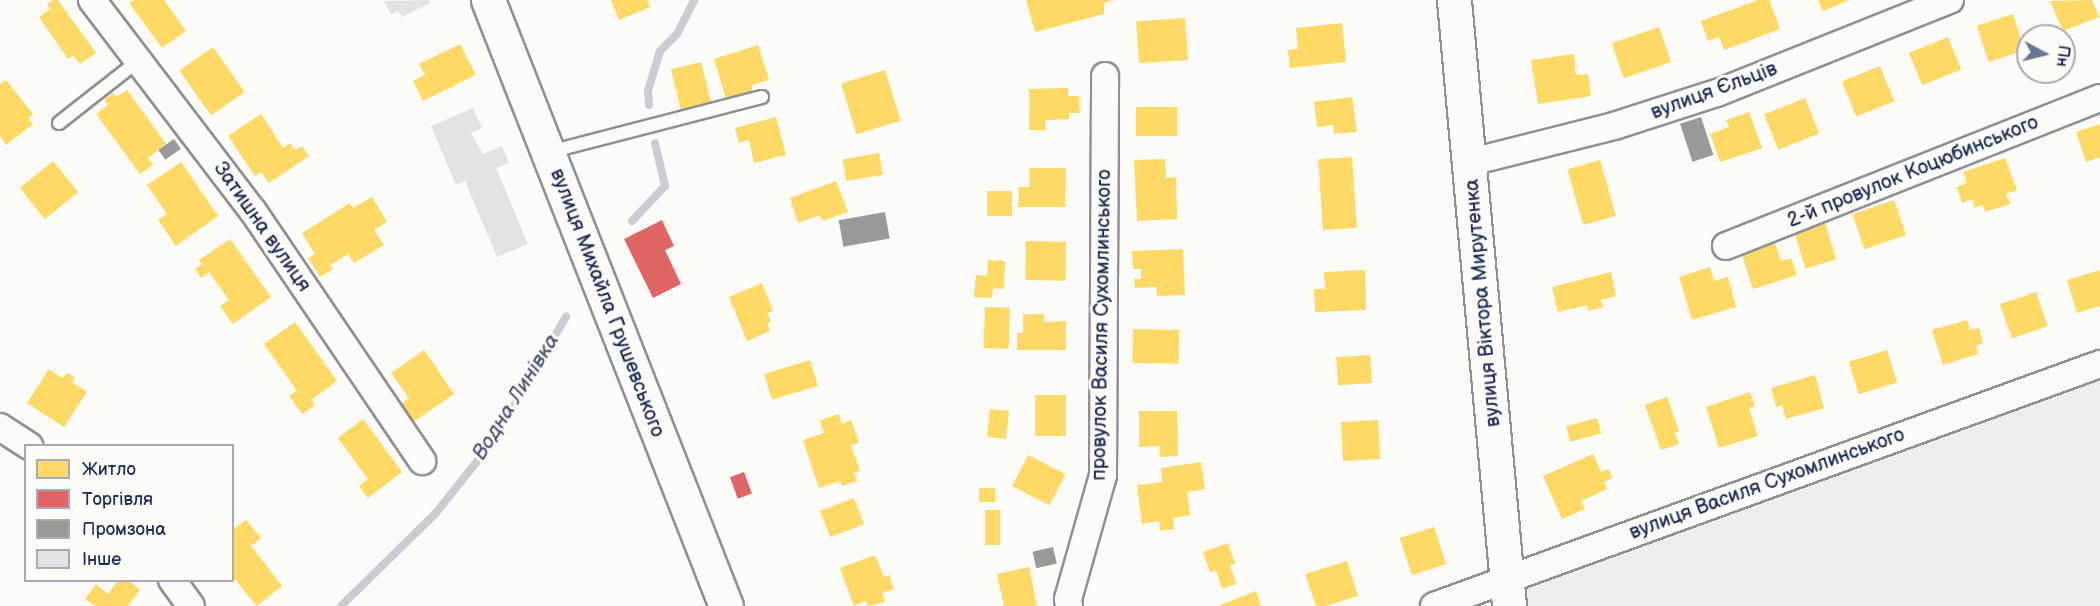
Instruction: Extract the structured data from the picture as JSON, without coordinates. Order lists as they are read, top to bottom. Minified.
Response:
{"streets":{"street":["вулиця Єльців","2-й провулок Коцюбинського","Затишна вулиця","вулиця Михайла Грушевського","вулиця Віктора Мирутенка","провулок Василя Сухомлинського","вулиця Василя Сухомлинського"]},"crossings":[["вулиця Єльців","вулиця Віктора Мирутенка"],["вулиця Віктора Мирутенка","вулиця Василя Сухомлинського"]],"water":["Водна Линівка"],"legend":["Житло","Торгівля","Промзона","Інше"],"north":"right"}
